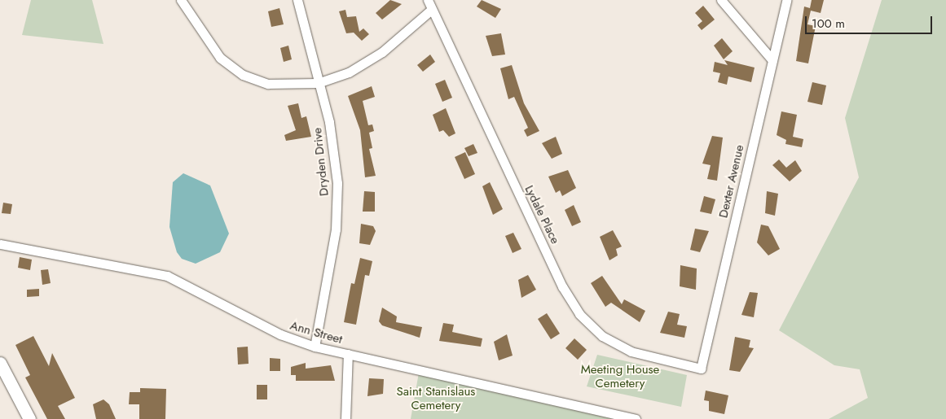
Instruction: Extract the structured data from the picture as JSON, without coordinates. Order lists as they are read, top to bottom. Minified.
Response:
{"streets":{"street":["Dryden Drive","Dexter Avenue","Lydale Place","Ann Street"]},"crossings":[["Dryden Drive","Ann Street"],["Dexter Avenue","Lydale Place"]],"parks":["Meeting House Cemetery","Saint Stanislaus Cemetery"],"scale_bar":"100 m"}
